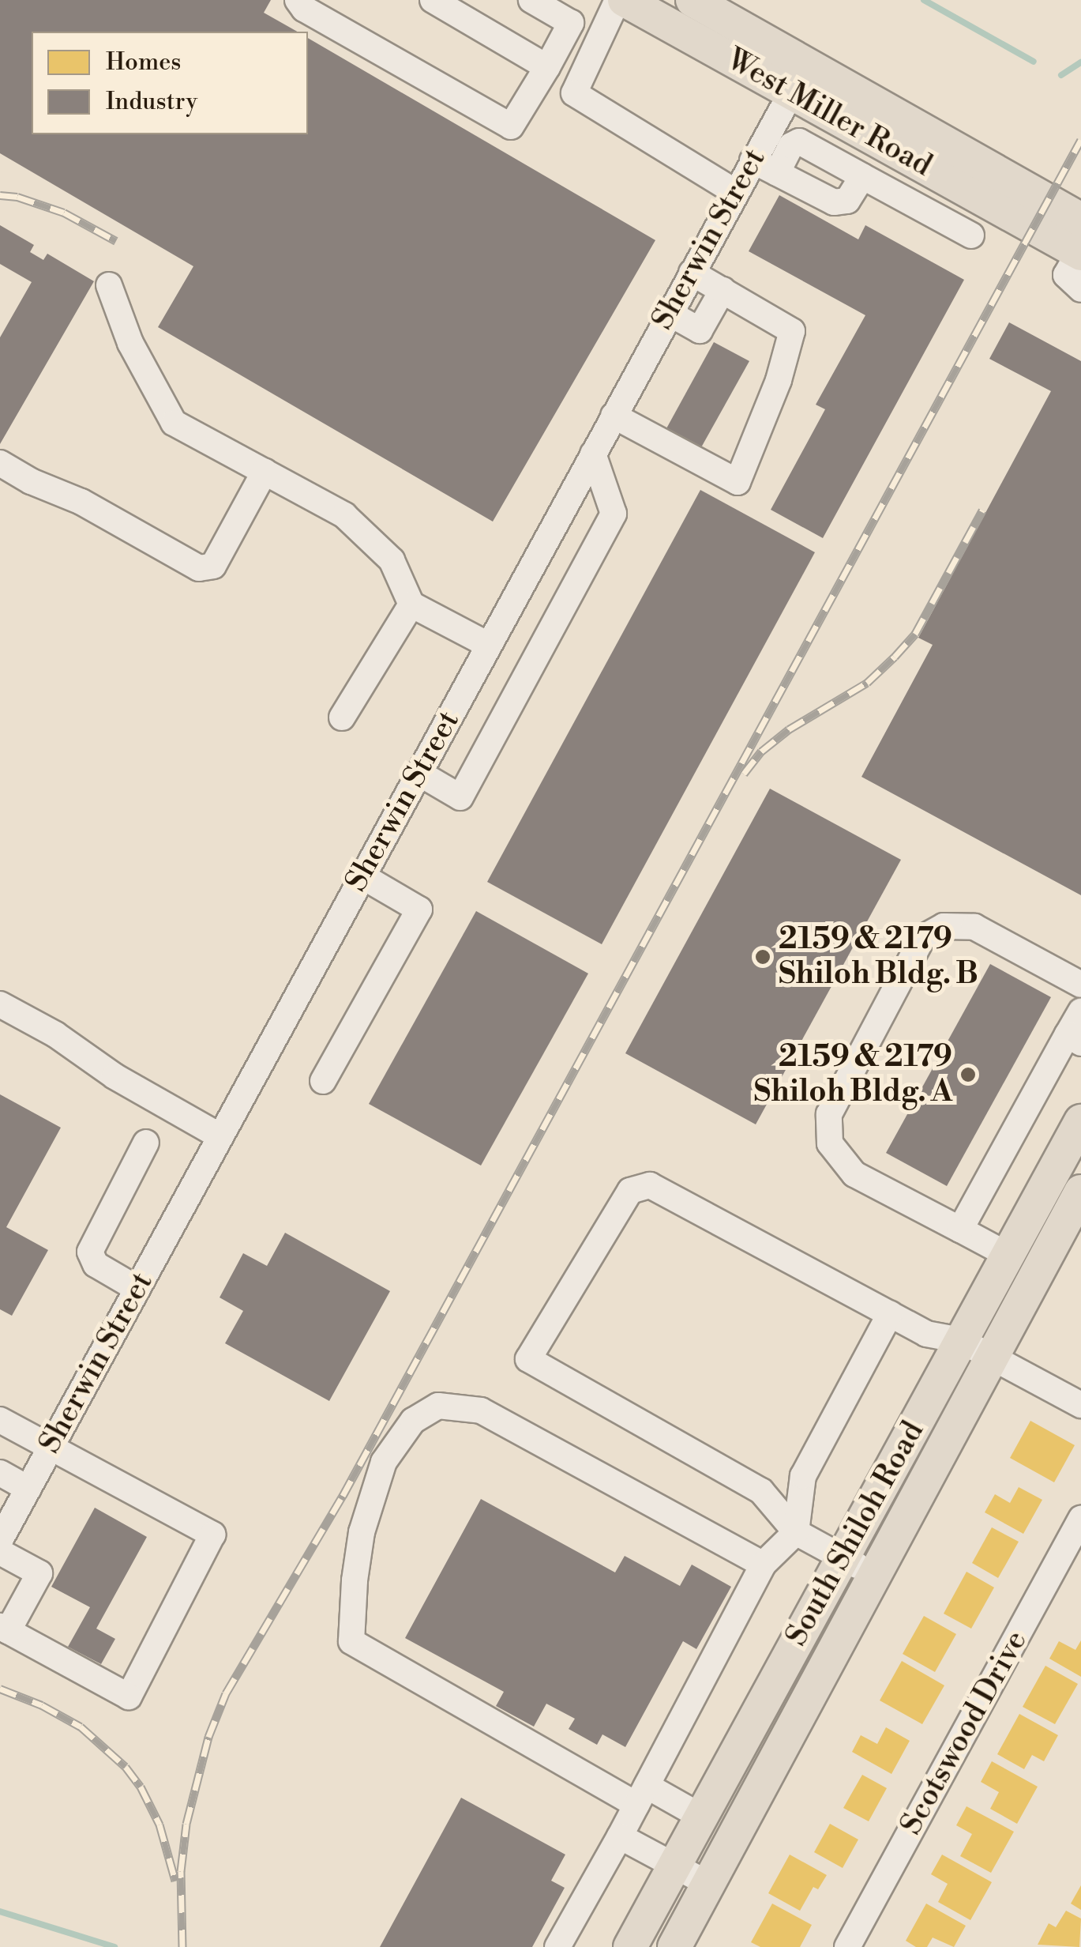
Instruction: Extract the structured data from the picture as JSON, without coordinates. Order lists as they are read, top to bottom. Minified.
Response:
{"streets":{"main road":["West Miller Road","South Shiloh Road"],"street":["Sherwin Street","Scotswood Drive"]},"crossings":[["West Miller Road","Sherwin Street"]],"places":["2159 & 2179 Shiloh Bldg. B","2159 & 2179 Shiloh Bldg. A"],"legend":["Homes","Industry"]}
